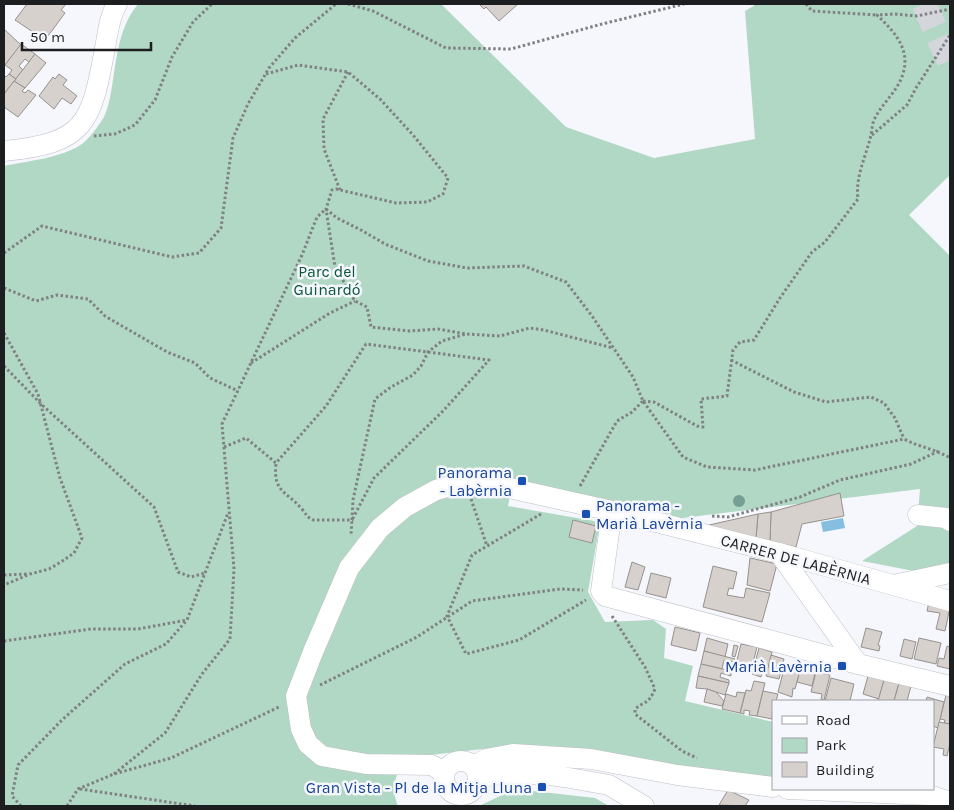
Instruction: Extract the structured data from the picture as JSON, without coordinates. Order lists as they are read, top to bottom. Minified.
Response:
{"streets":{"street":["CARRER DE LABÈRNIA"]},"parks":["Parc del Guinardó"],"places":{"transit":["Panorama - Labèrnia","Panorama - Marià Lavèrnia","Marià Lavèrnia","Gran Vista - Pl de la Mitja Lluna"]},"legend":["Road","Park","Building"],"scale_bar":"50 m"}
